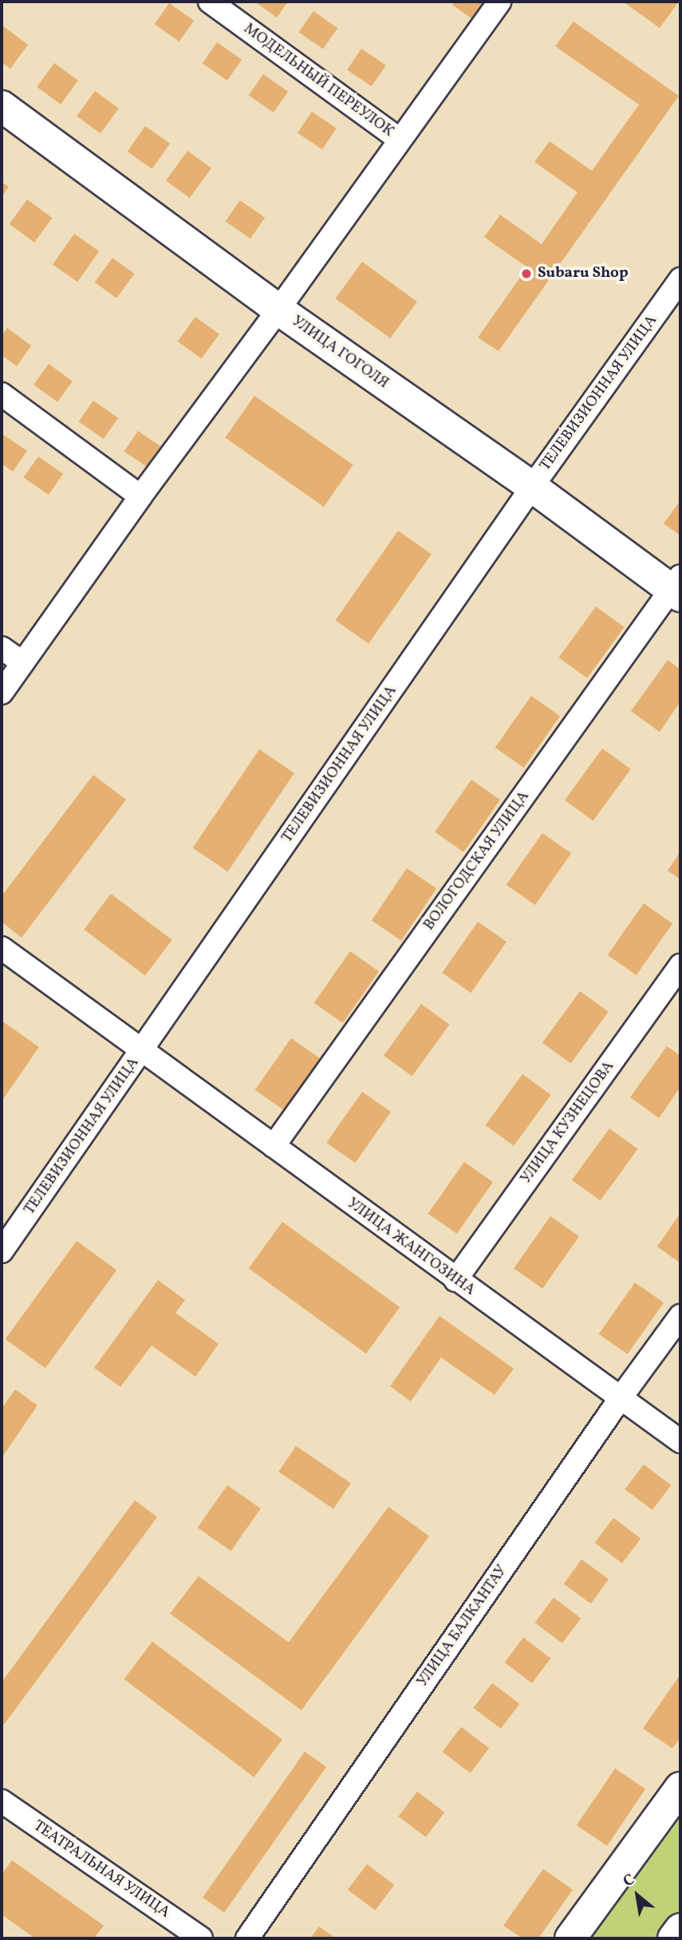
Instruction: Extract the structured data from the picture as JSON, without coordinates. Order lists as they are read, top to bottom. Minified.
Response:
{"streets":{"main road":["УЛИЦА ГОГОЛЯ"],"street":["МОДЕЛЬНЫЙ ПЕРЕУЛОК","ТЕЛЕВИЗИОННАЯ УЛИЦА","ВОЛОГОДСКАЯ УЛИЦА","УЛИЦА КУЗНЕЦОВА","УЛИЦА ЖАНГОЗИНА","УЛИЦА БАЛКАНТАУ","ТЕАТРАЛЬНАЯ УЛИЦА"]},"crossings":[["УЛИЦА ГОГОЛЯ","ТЕЛЕВИЗИОННАЯ УЛИЦА"],["УЛИЦА ГОГОЛЯ","ВОЛОГОДСКАЯ УЛИЦА"],["ТЕЛЕВИЗИОННАЯ УЛИЦА","УЛИЦА ЖАНГОЗИНА"],["ВОЛОГОДСКАЯ УЛИЦА","УЛИЦА ЖАНГОЗИНА"],["УЛИЦА КУЗНЕЦОВА","УЛИЦА ЖАНГОЗИНА"],["УЛИЦА ЖАНГОЗИНА","УЛИЦА БАЛКАНТАУ"]],"places":["Subaru Shop"],"north":"top left"}
